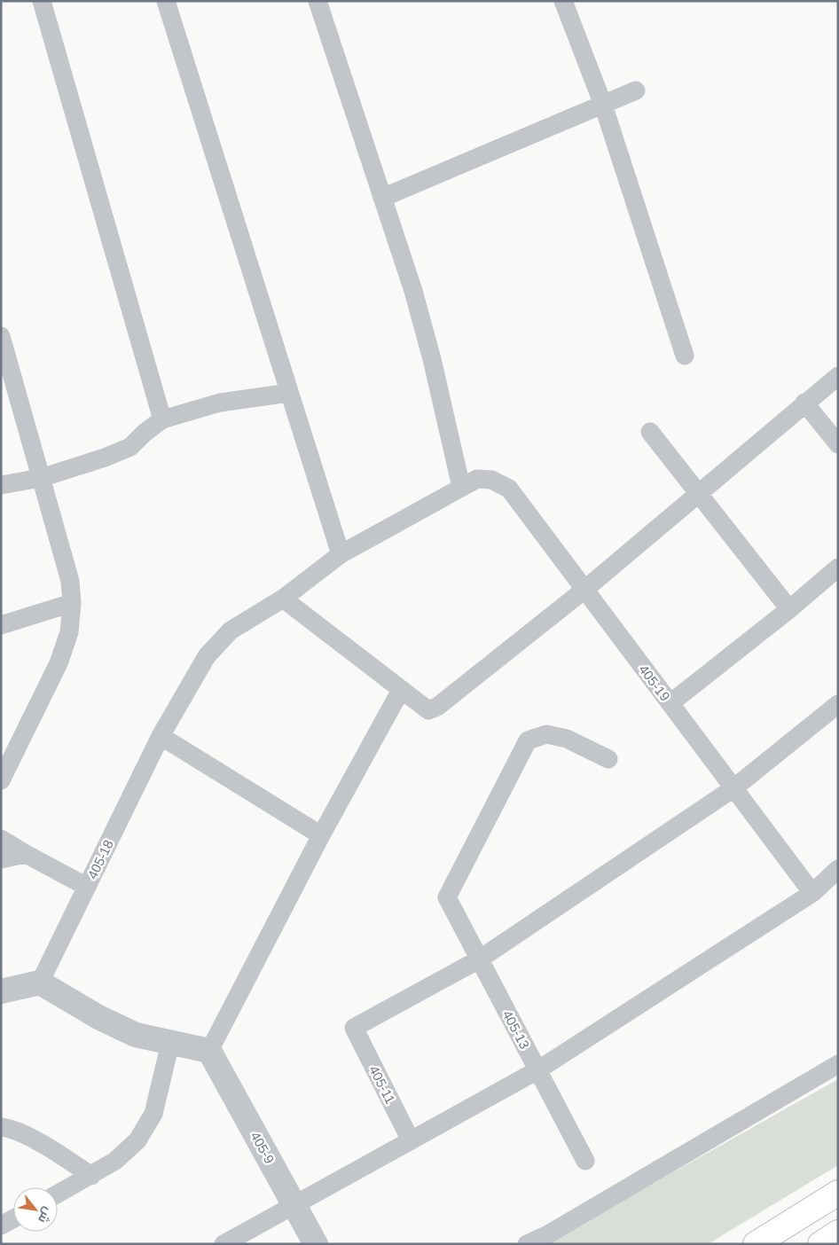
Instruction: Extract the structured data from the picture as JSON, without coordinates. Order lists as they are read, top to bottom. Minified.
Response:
{"streets":{"street":["405-19","405-18","405-13","405-11","405-9"]},"crossings":[["405-19","405-18"],["405-13","405-11"]],"north":"bottom right"}
